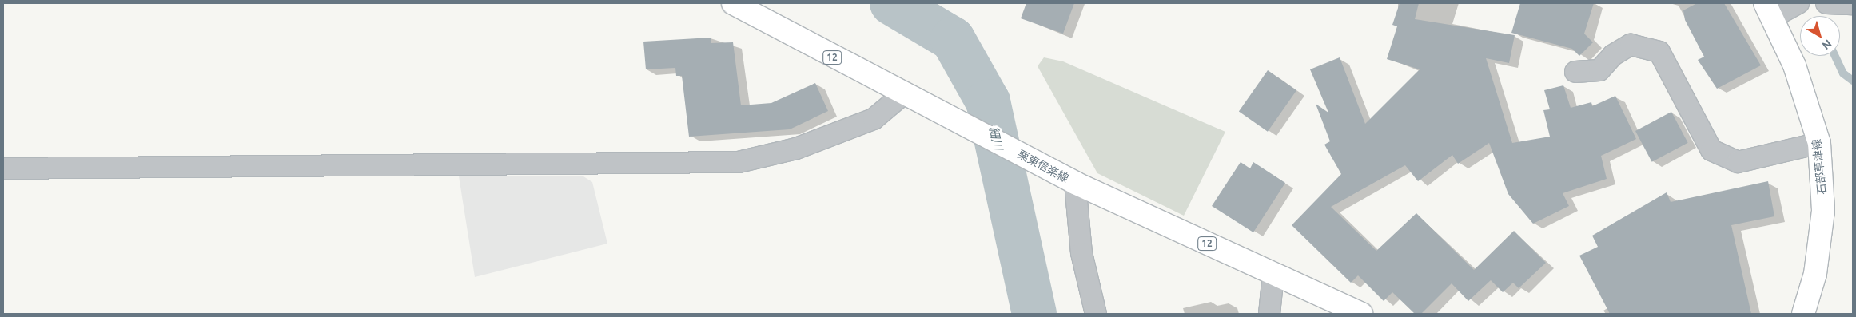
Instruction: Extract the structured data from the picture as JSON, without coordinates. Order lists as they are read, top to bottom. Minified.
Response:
{"streets":{"main road":["12","栗東信楽線","石部草津線"]},"water":["細川"],"north":"bottom right"}
